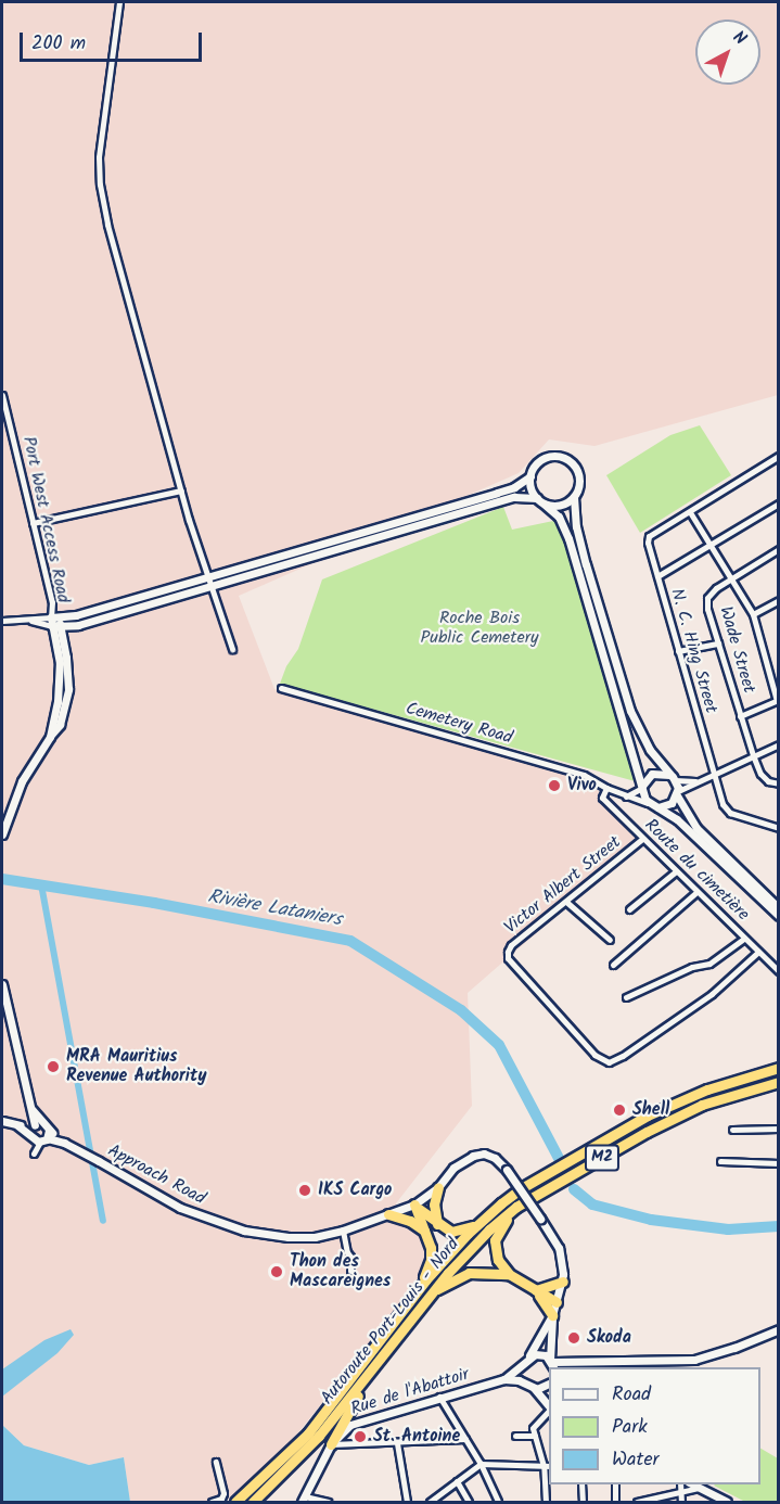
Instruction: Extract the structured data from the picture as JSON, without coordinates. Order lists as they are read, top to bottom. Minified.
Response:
{"streets":{"highway":["M2","Autoroute Port-Louis - Nord"],"main road":["Approach Road","Rue de l'Abattoir"],"street":["Port West Access Road","Wade Street","N. C. Hing Street","Cemetery Road","Route du cimetière","Victor Albert Street"]},"crossings":[["Cemetery Road","Route du cimetière"],["Route du cimetière","Victor Albert Street"]],"water":["Rivière Lataniers"],"parks":["Roche Bois Public Cemetery"],"places":["Vivo","MRA Mauritius Revenue Authority","Shell","IKS Cargo","Thon des Mascareignes","Skoda","St. Antoine"],"legend":["Road","Park","Water"],"scale_bar":"200 m","north":"top right"}
